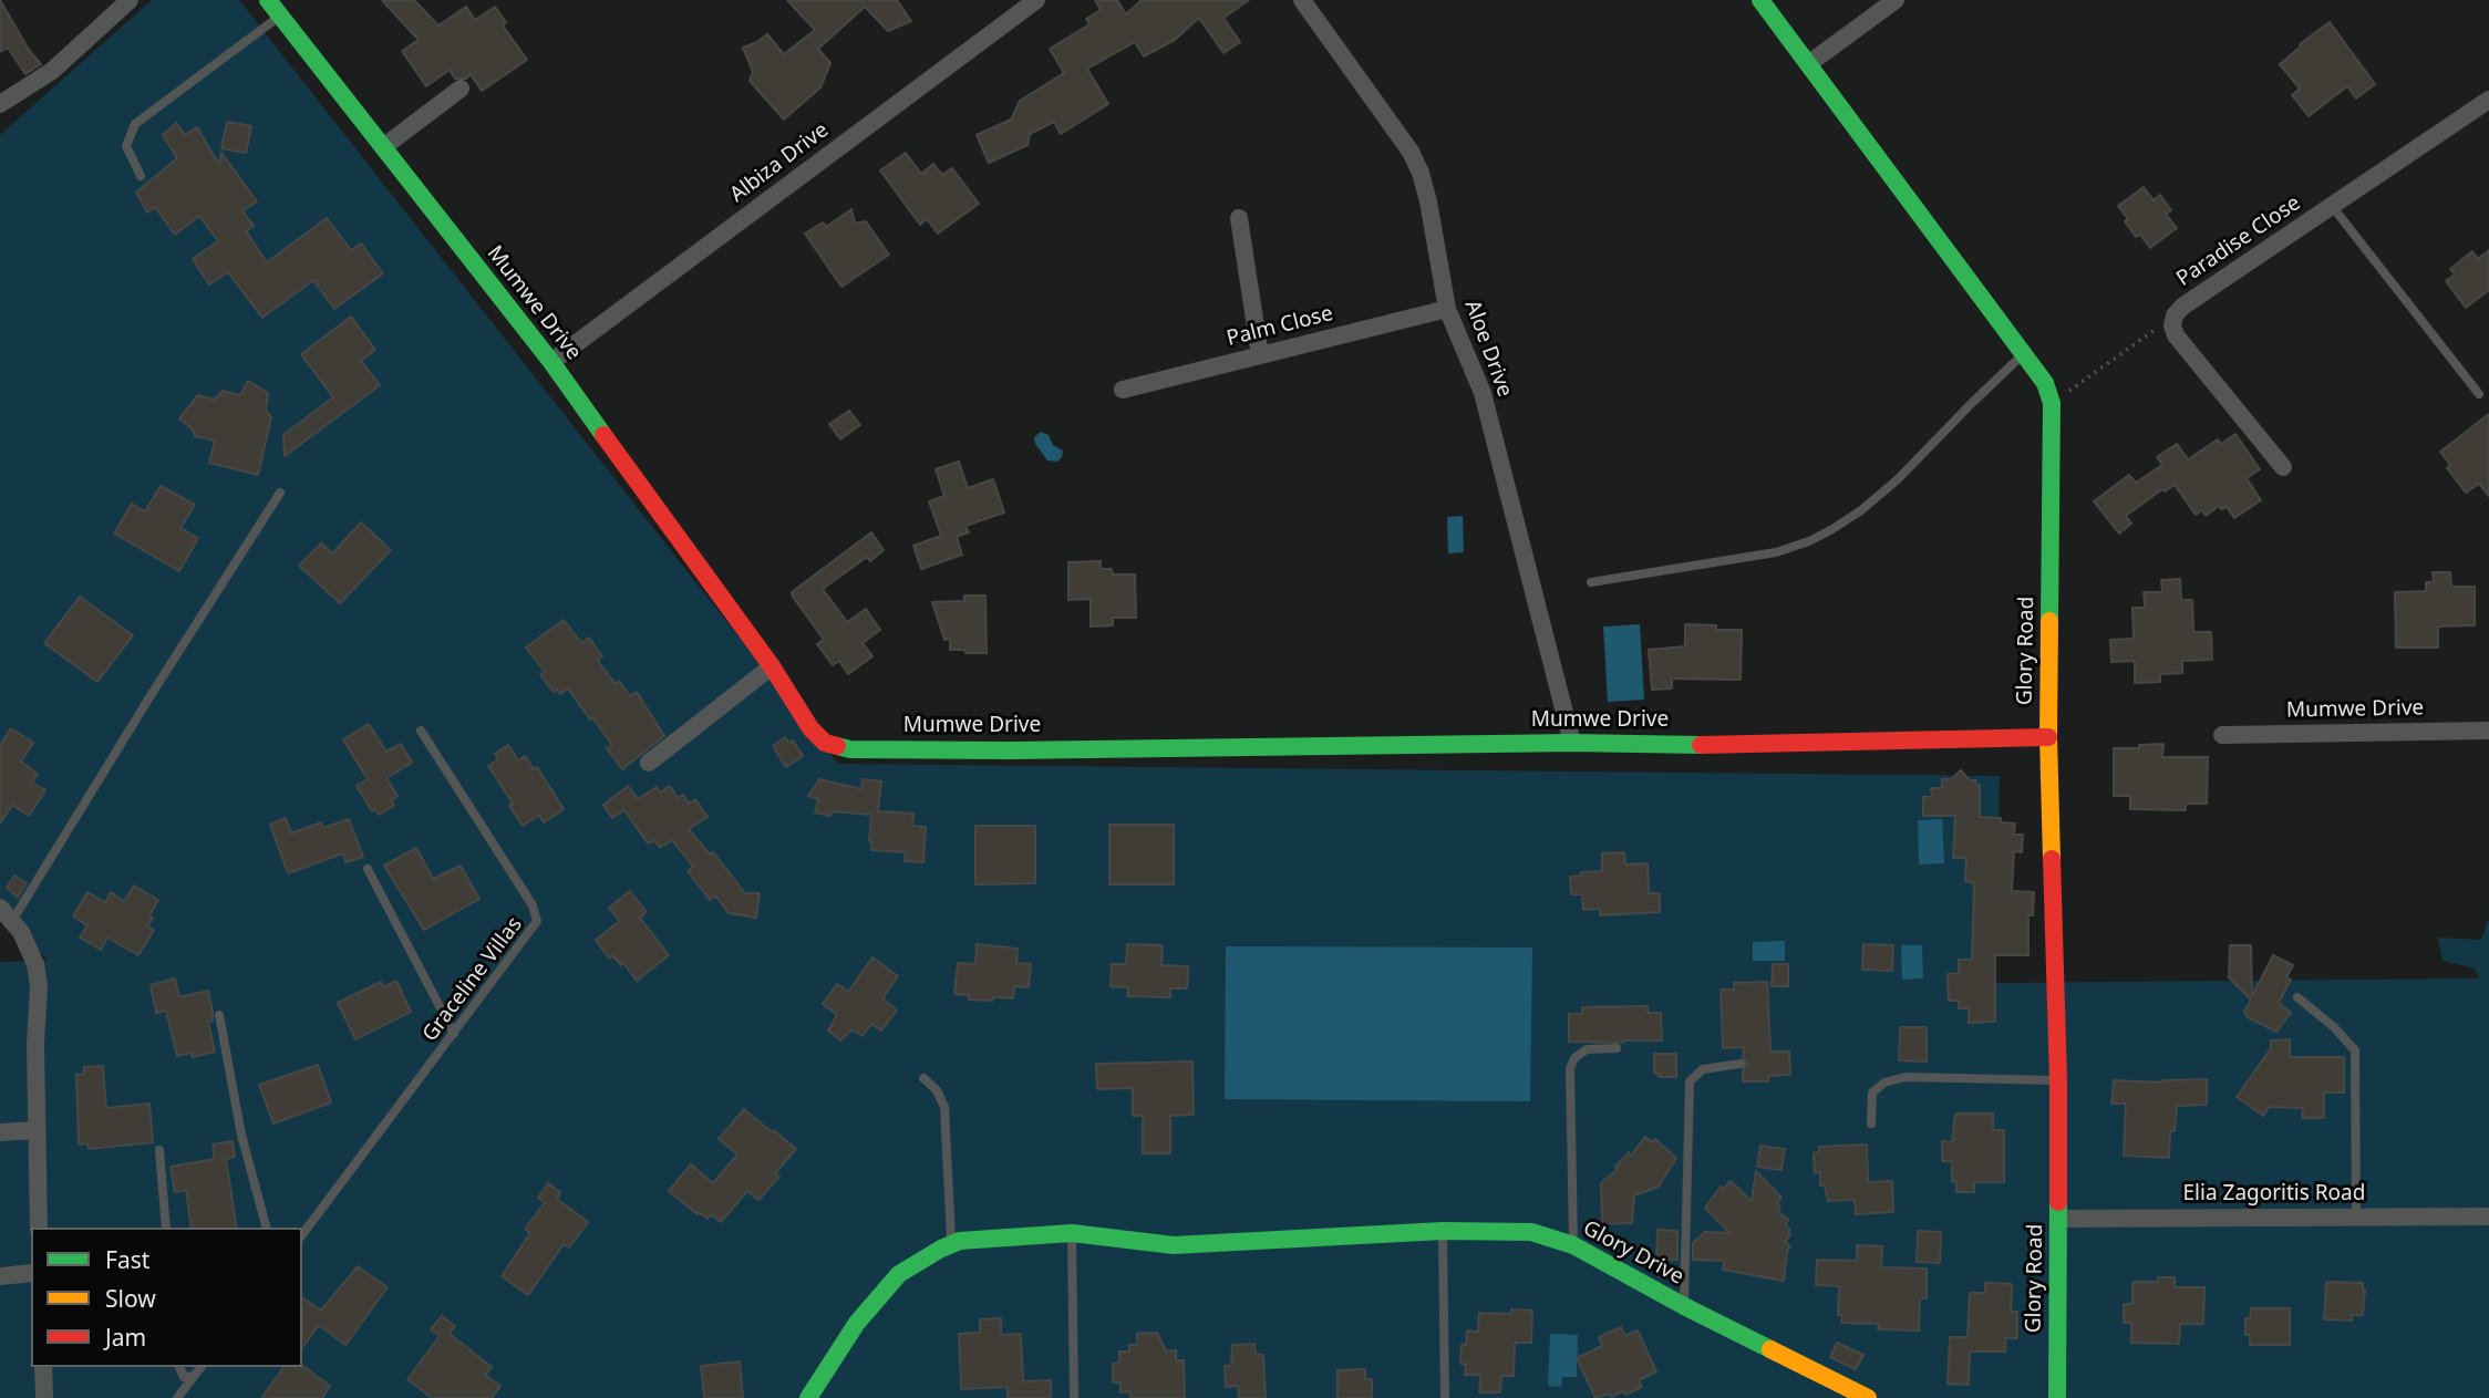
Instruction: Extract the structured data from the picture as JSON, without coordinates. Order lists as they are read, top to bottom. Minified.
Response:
{"streets":{"street":["Albiza Drive","Paradise Close","Mumwe Drive","Palm Close","Aloe Drive","Glory Road","Elia Zagoritis Road","Glory Drive"],"lane":["Graceline Villas"]},"crossings":[["Albiza Drive","Mumwe Drive"],["Mumwe Drive","Aloe Drive"],["Mumwe Drive","Glory Road"],["Palm Close","Aloe Drive"],["Glory Road","Elia Zagoritis Road"]],"legend":["Fast","Slow","Jam"]}
